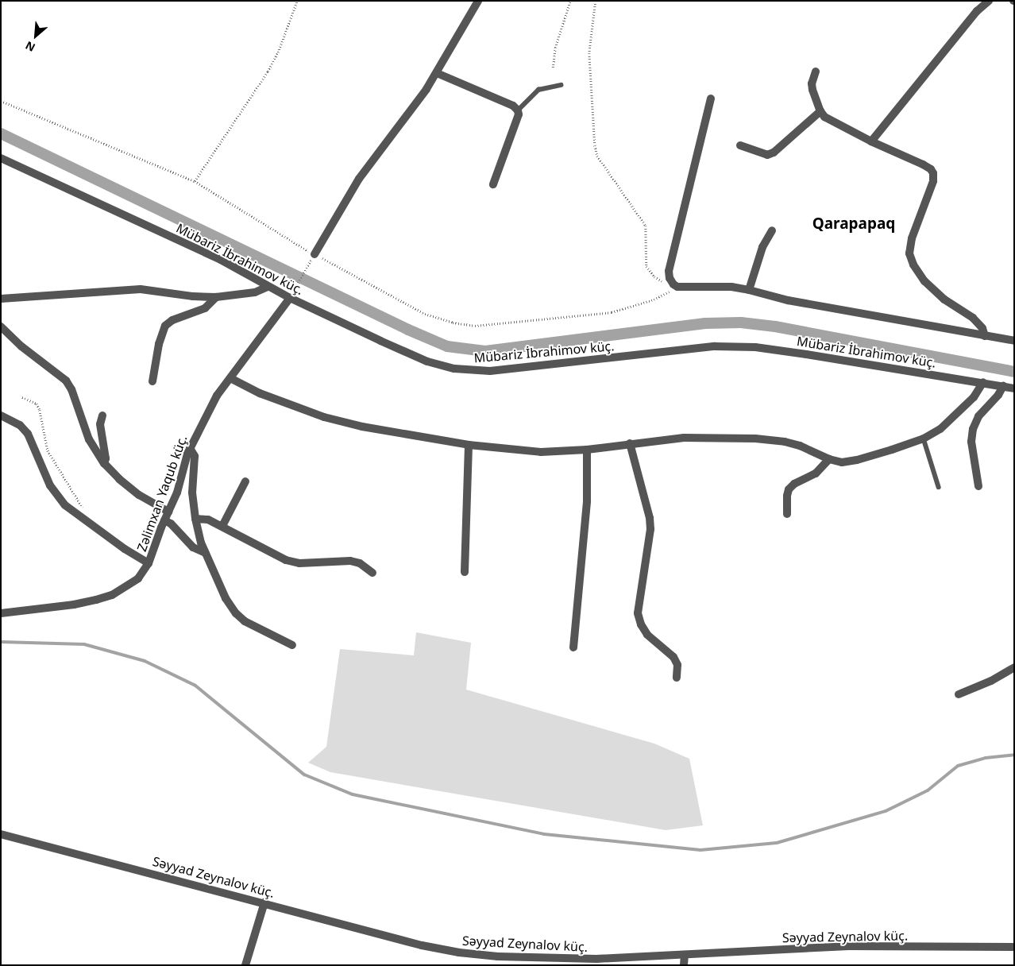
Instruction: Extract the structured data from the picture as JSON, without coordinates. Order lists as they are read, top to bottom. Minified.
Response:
{"streets":{"street":["Mübariz İbrahimov küç.","Zəlimxan Yaqub küç.","Səyyad Zeynalov küç."]},"crossings":[["Mübariz İbrahimov küç.","Zəlimxan Yaqub küç."]],"districts":["Qarapapaq"],"north":"bottom left"}
